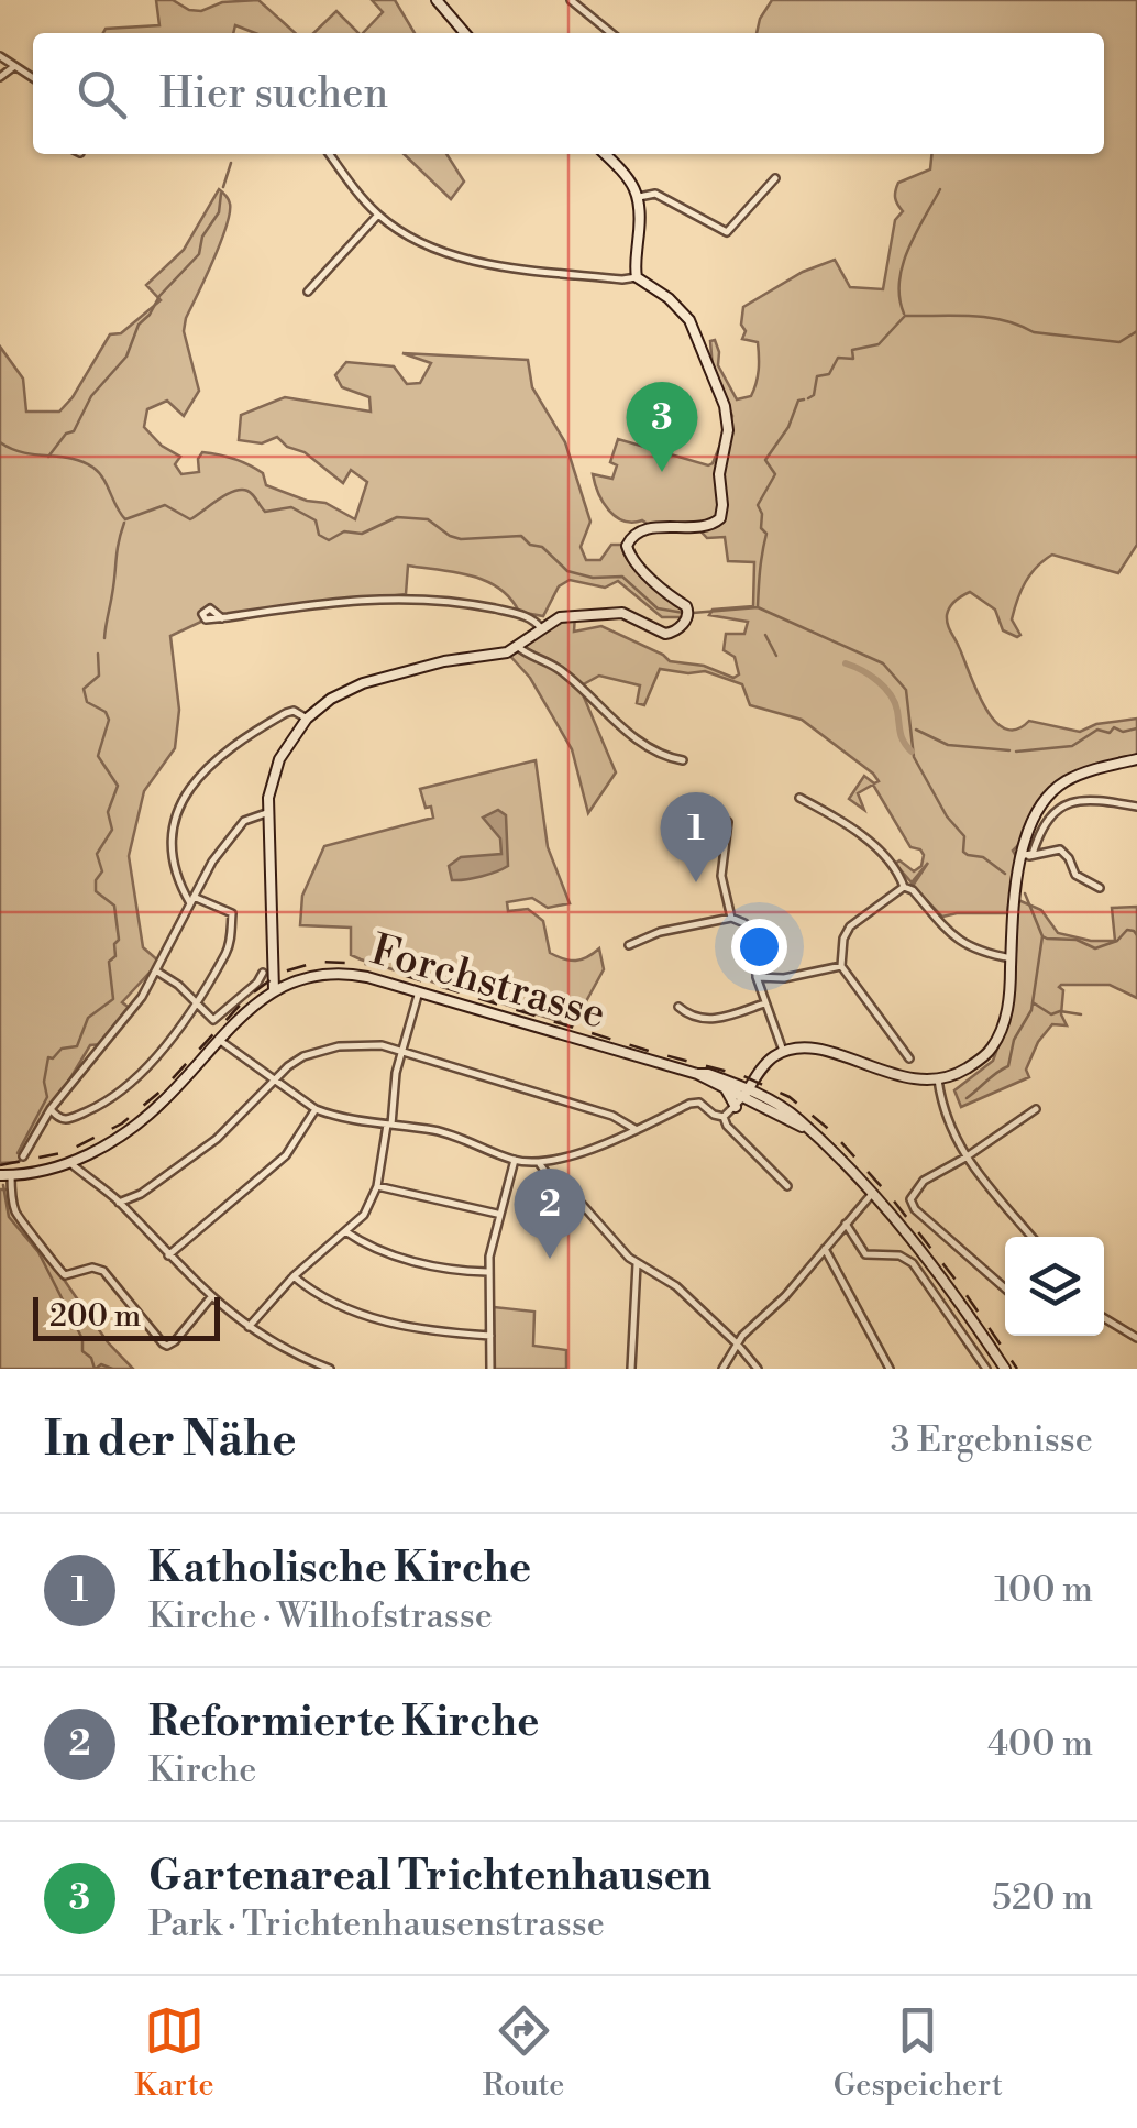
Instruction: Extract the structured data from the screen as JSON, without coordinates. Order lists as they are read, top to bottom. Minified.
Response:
{"streets":{"main road":["Forchstrasse"]},"scale_bar":"200 m","page":{"search":"Hier suchen","pins":["3","1","2"],"scale":"200 m","heading":["In der Nähe","3 Ergebnisse"],"list":[{"mark":"1","name":"Katholische Kirche","note":"Kirche · Wilhofstrasse","value":"100 m"},{"mark":"2","name":"Reformierte Kirche","note":"Kirche","value":"400 m"},{"mark":"3","name":"Gartenareal Trichtenhausen","note":"Park · Trichtenhausenstrasse","value":"520 m"}],"nav":["Karte","Route","Gespeichert"]}}
